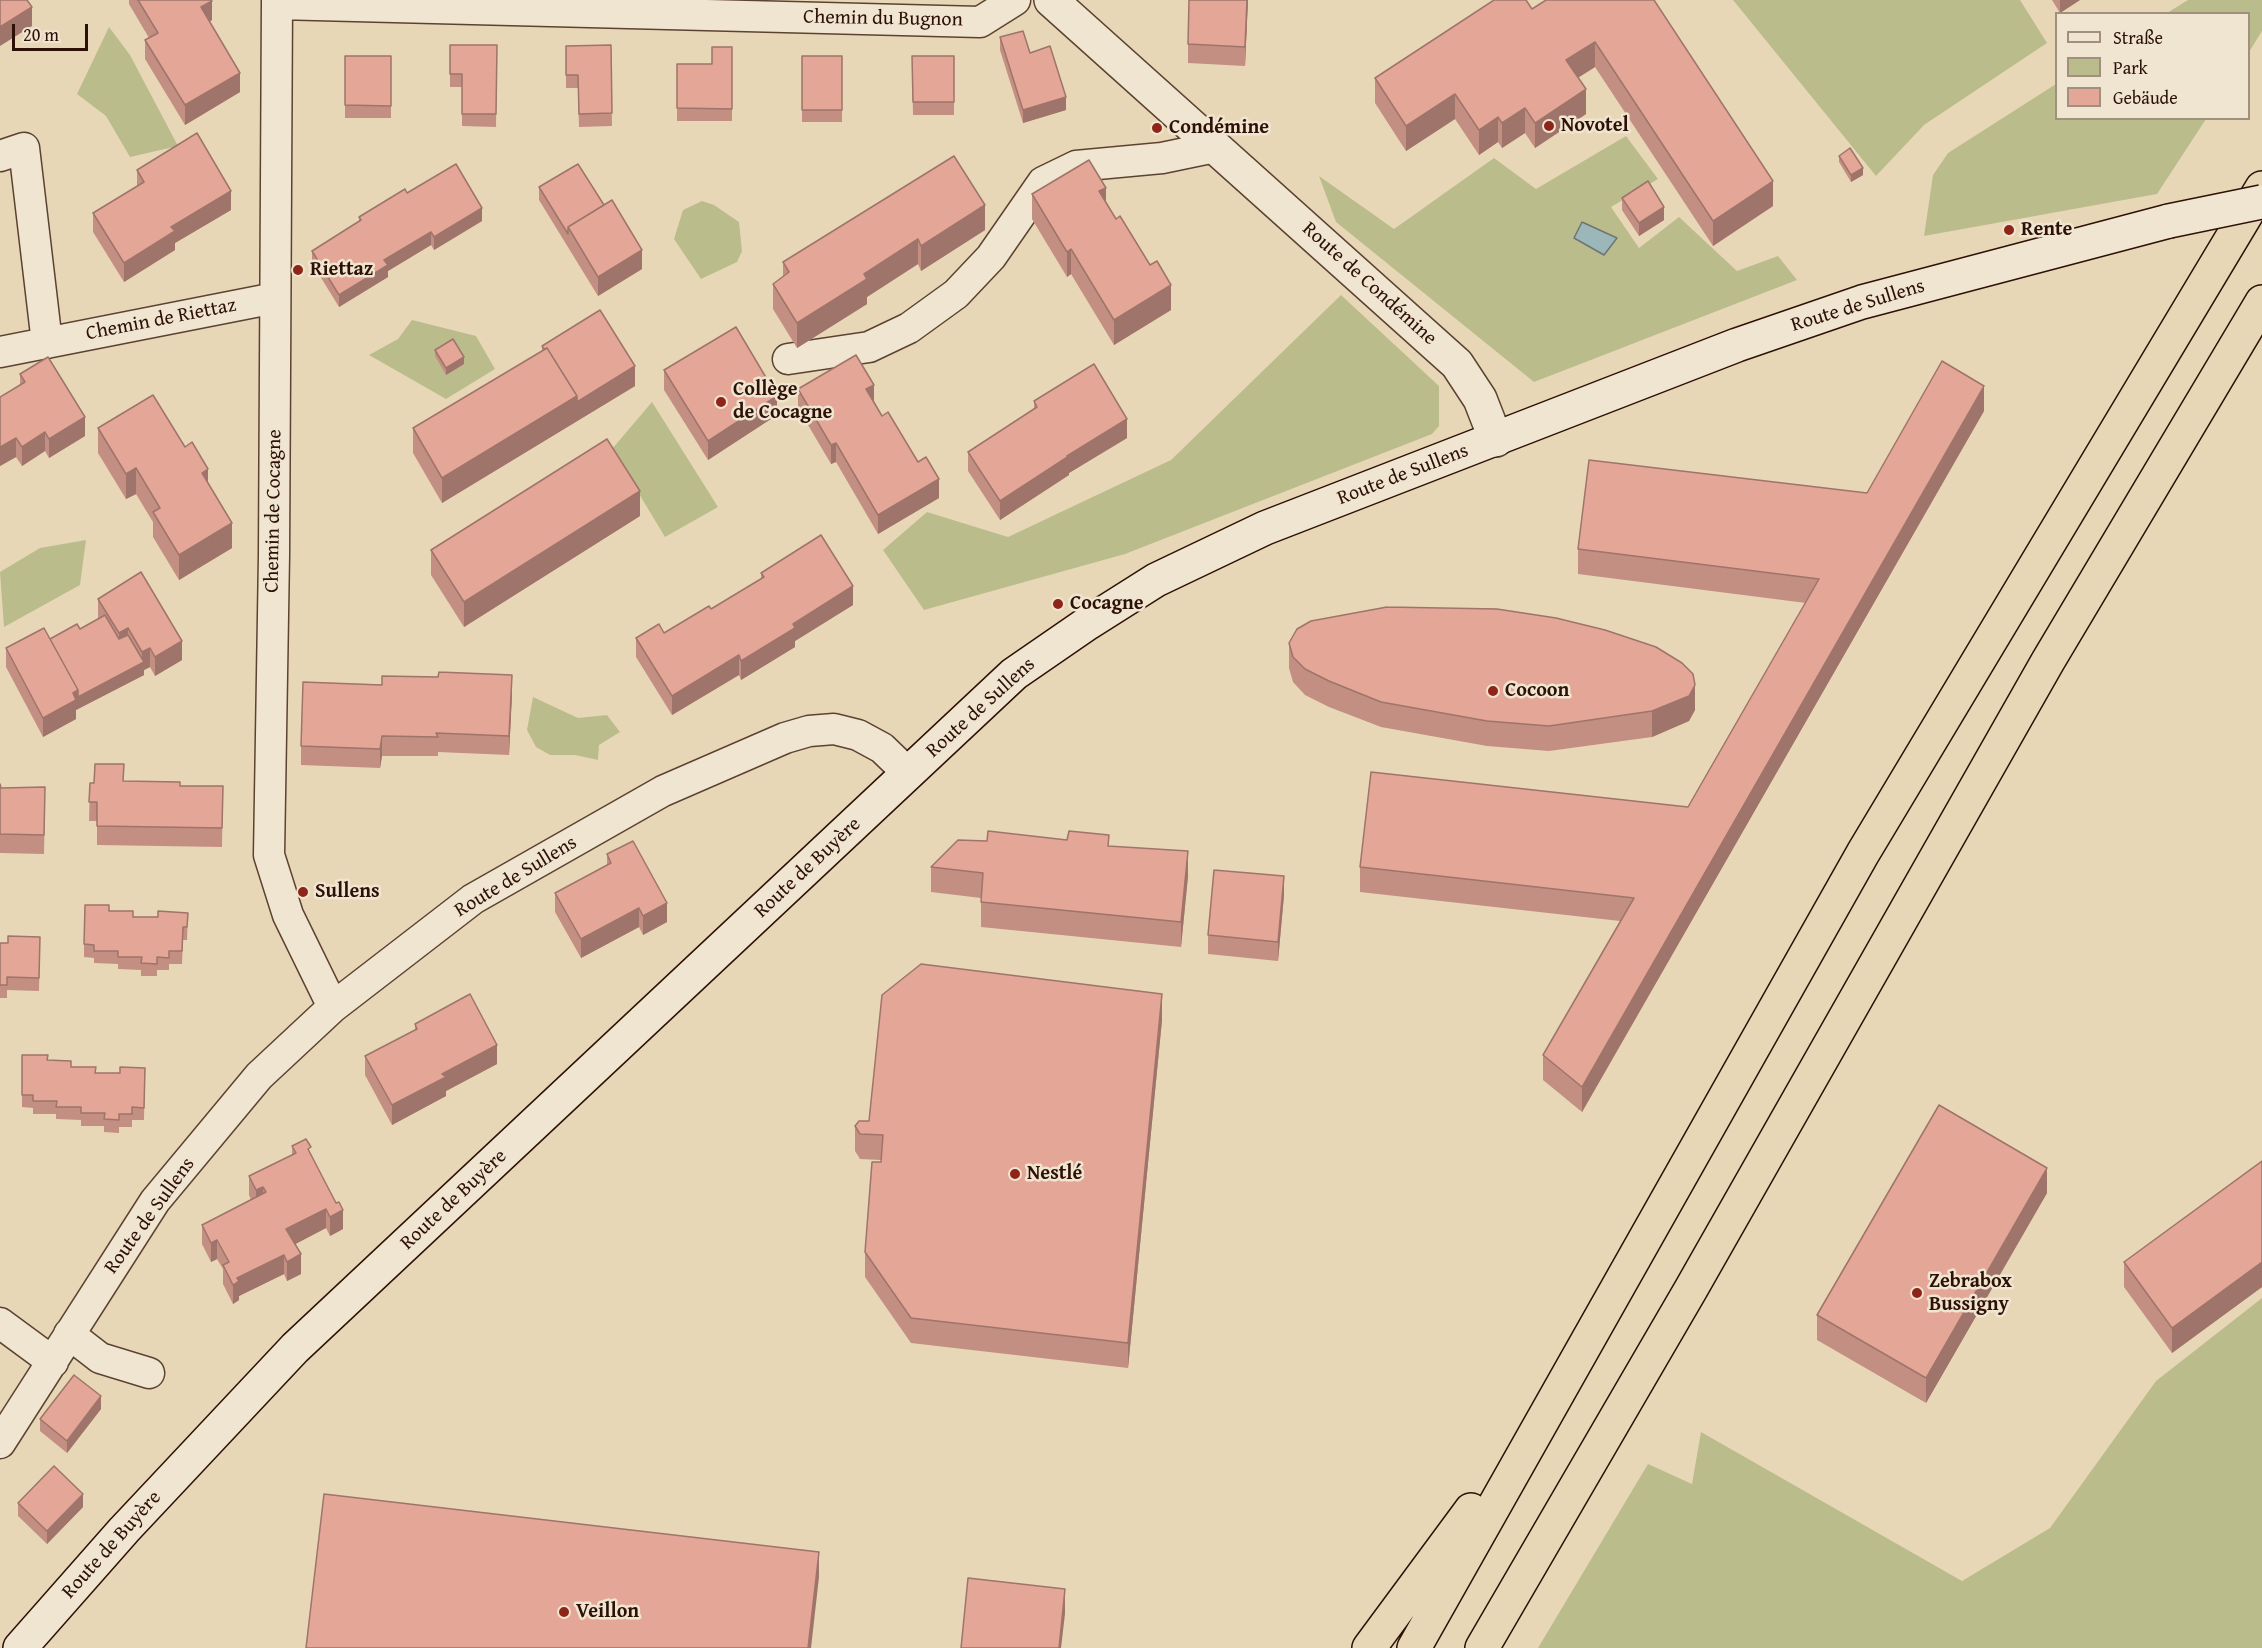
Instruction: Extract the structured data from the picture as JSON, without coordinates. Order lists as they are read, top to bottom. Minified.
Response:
{"streets":{"main road":["Route de Condémine","Route de Sullens","Route de Buyère"],"street":["Chemin du Bugnon","Chemin de Riettaz","Chemin de Cocagne"]},"crossings":[["Chemin du Bugnon","Chemin de Cocagne"],["Route de Condémine","Route de Sullens"],["Route de Sullens","Chemin de Cocagne"],["Route de Sullens","Route de Buyère"],["Chemin de Riettaz","Chemin de Cocagne"]],"places":["Novotel","Condémine","Rente","Riettaz","Collège de Cocagne","Cocagne","Cocoon","Sullens","Nestlé","Zebrabox Bussigny","Veillon"],"legend":["Straße","Park","Gebäude"],"scale_bar":"20 m"}
